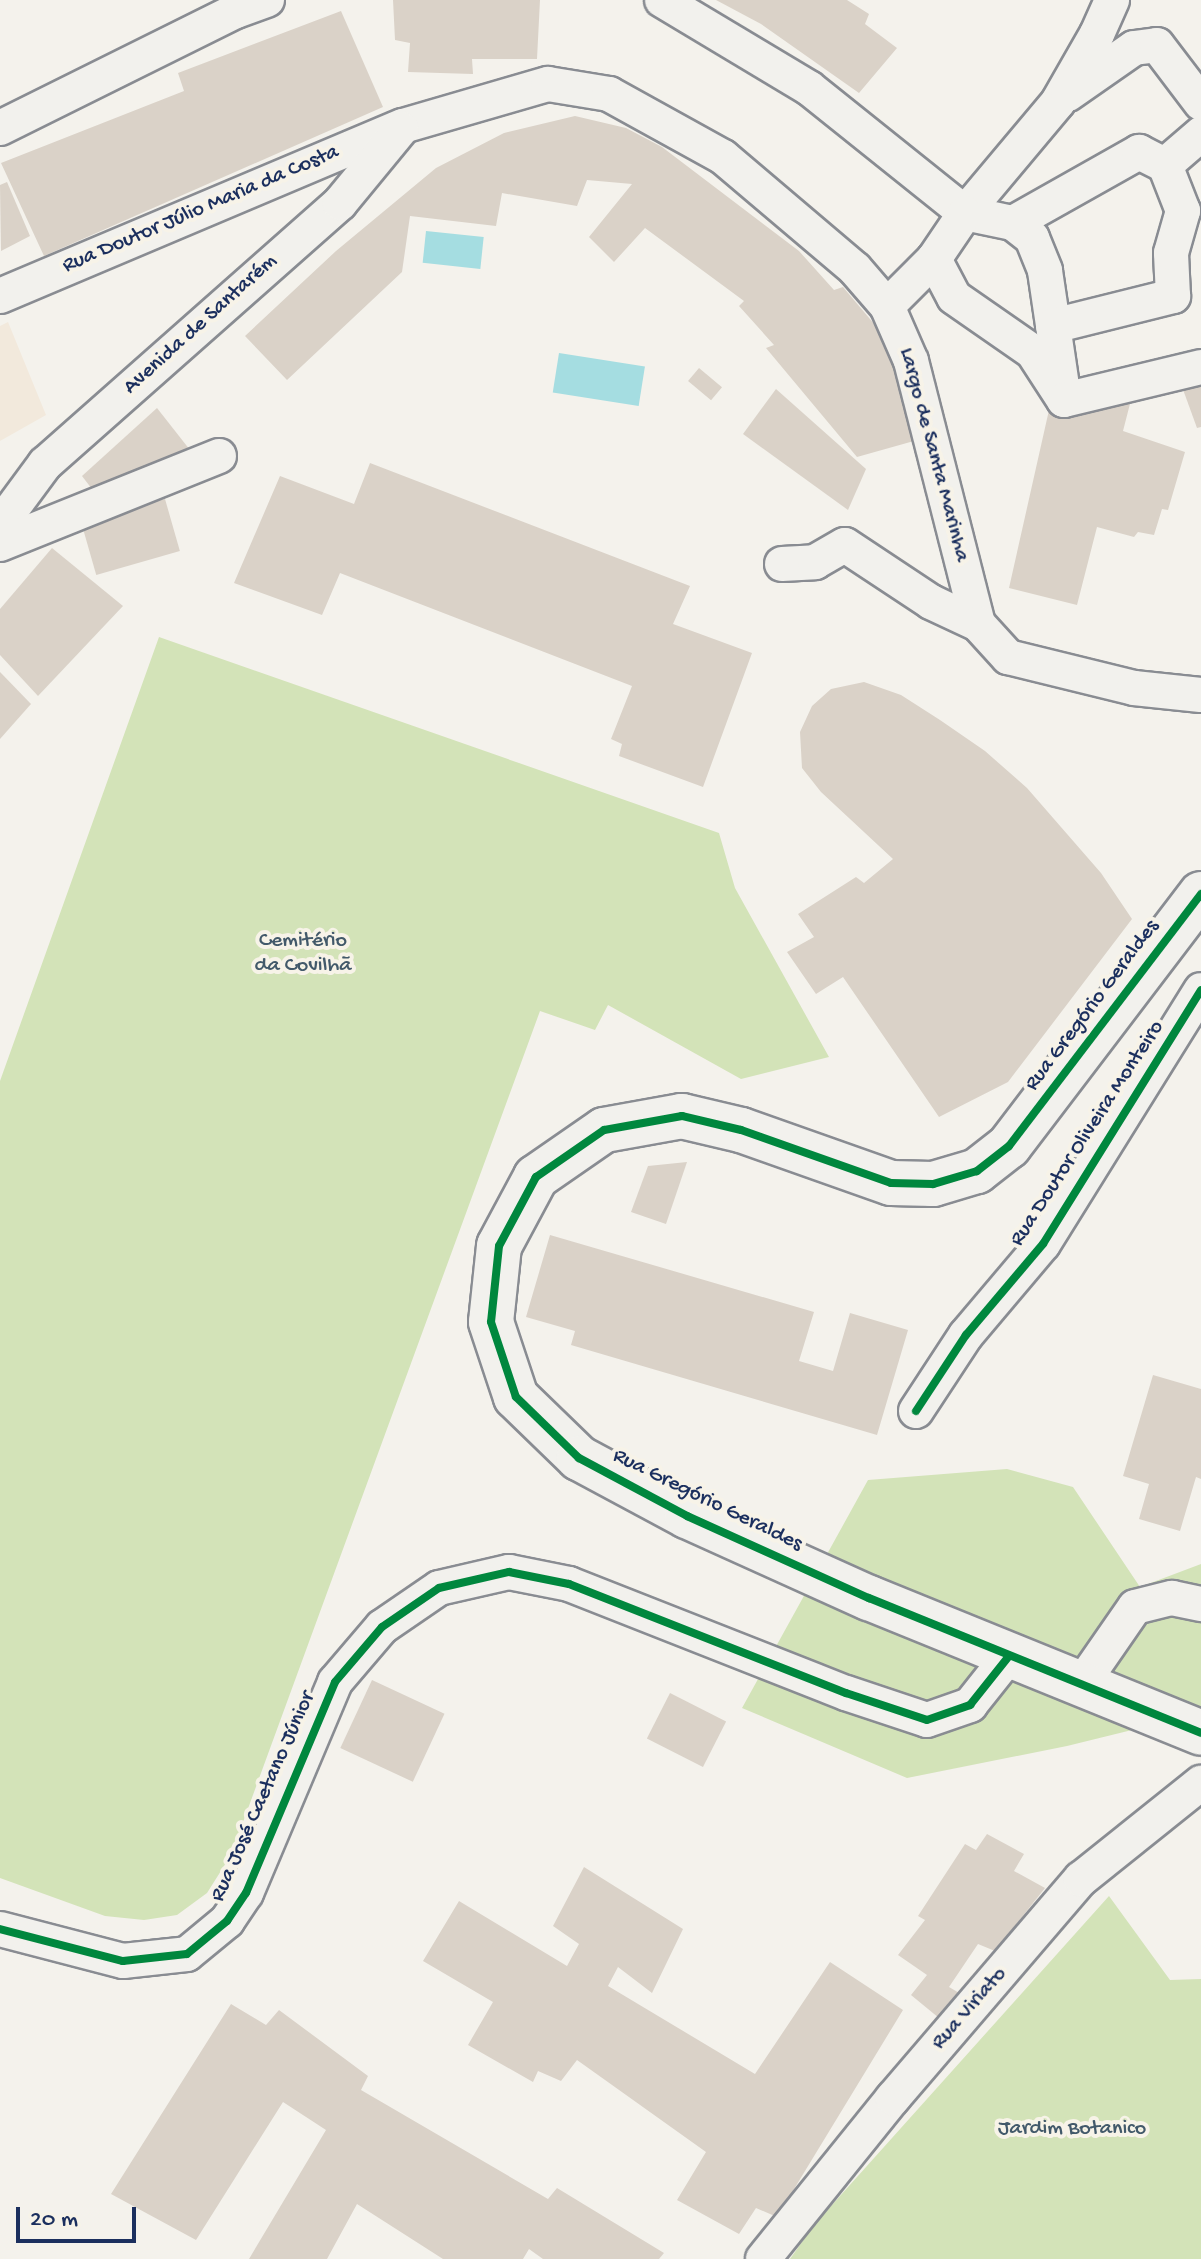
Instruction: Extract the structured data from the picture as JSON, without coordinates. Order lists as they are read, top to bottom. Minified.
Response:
{"streets":{"main road":["Rua Gregório Geraldes"],"street":["Rua Doutor Júlio Maria da Costa","Avenida de Santarém","Largo de Santa Marinha","Rua Doutor Oliveira Monteiro","Rua José Caetano Júnior","Rua Viriato"]},"crossings":[["Rua Doutor Júlio Maria da Costa","Avenida de Santarém"],["Rua Doutor Júlio Maria da Costa","Largo de Santa Marinha"],["Rua Gregório Geraldes","Rua José Caetano Júnior"]],"parks":["Cemitério da Covilhã","Jardim Botanico"],"scale_bar":"20 m"}
